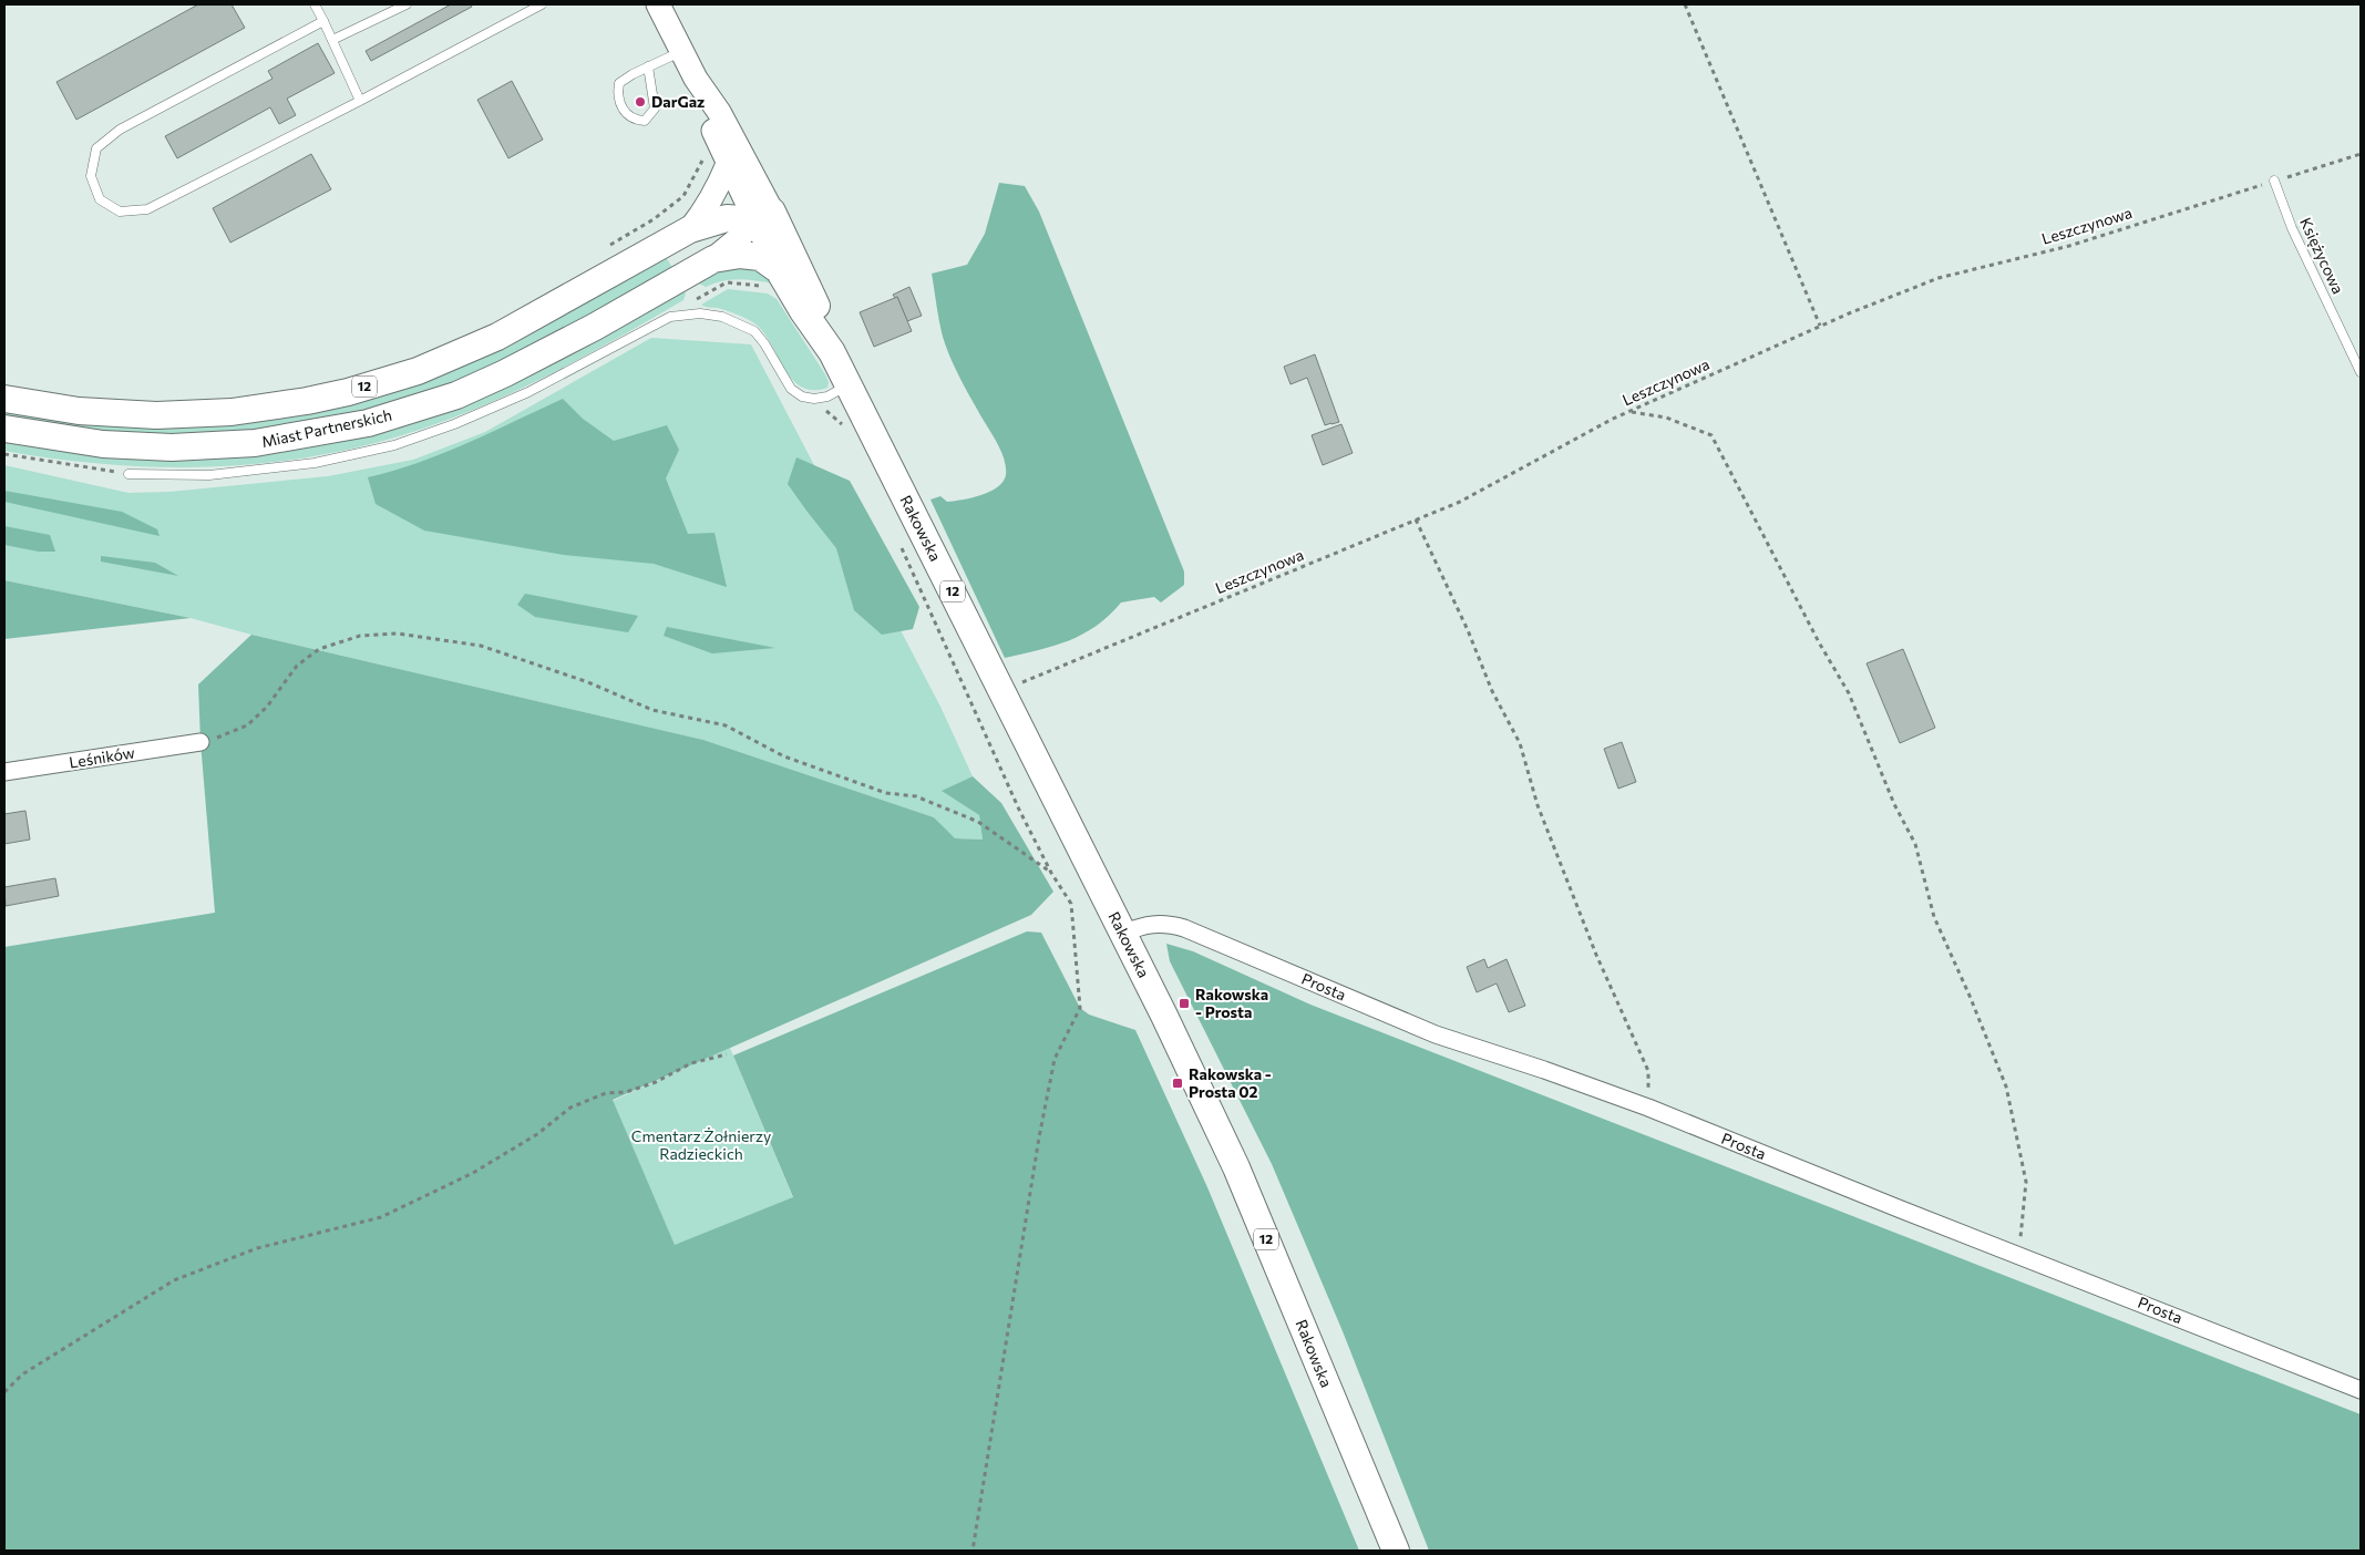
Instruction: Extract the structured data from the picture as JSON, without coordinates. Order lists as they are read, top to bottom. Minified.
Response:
{"streets":{"main road":["12","Miast Partnerskich","Rakowska"],"street":["Leśników","Prosta"],"lane":["Księżycowa"],"path":["Leszczynowa"]},"crossings":[["Leszczynowa","Księżycowa"],["Leszczynowa","Rakowska"],["Miast Partnerskich","Rakowska"],["Rakowska","Prosta"]],"parks":["Cmentarz Żołnierzy Radzieckich"],"places":{"other":["DarGaz"],"transit":["Rakowska - Prosta","Rakowska - Prosta 02"]}}
